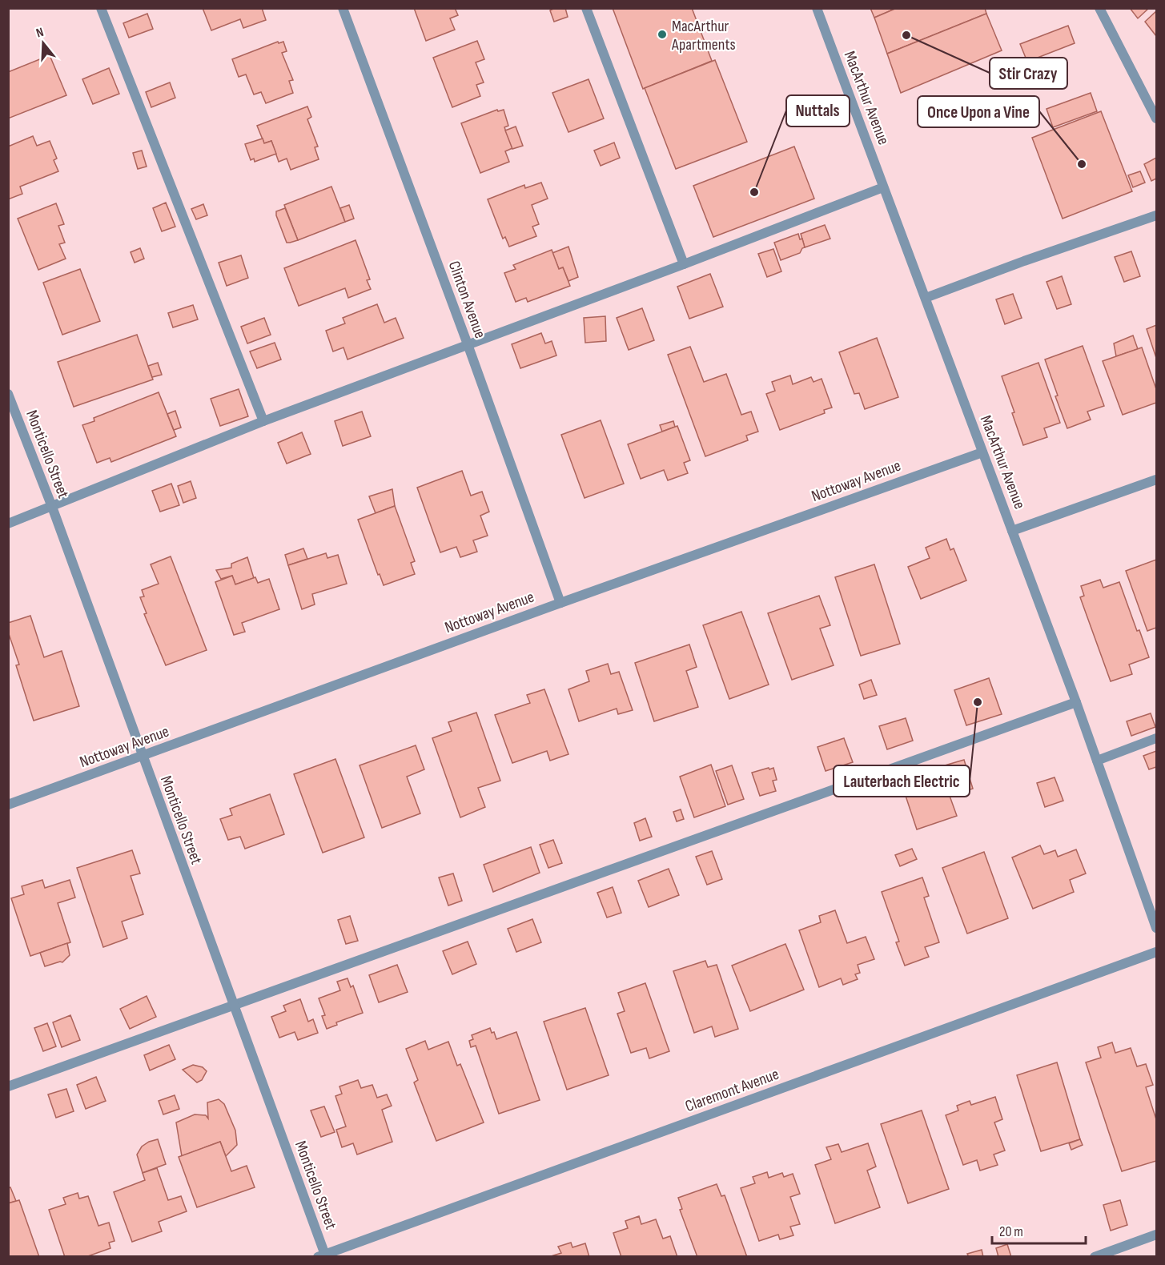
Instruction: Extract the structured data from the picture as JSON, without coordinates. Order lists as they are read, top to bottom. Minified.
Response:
{"streets":{"street":["MacArthur Avenue","Clinton Avenue","Monticello Street","Nottoway Avenue","Claremont Avenue"]},"crossings":[["MacArthur Avenue","Nottoway Avenue"],["Clinton Avenue","Nottoway Avenue"],["Monticello Street","Nottoway Avenue"],["Monticello Street","Claremont Avenue"]],"places":["MacArthur Apartments","Stir Crazy","Once Upon a Vine","Nuttals","Lauterbach Electric"],"scale_bar":"20 m","north":"top"}
